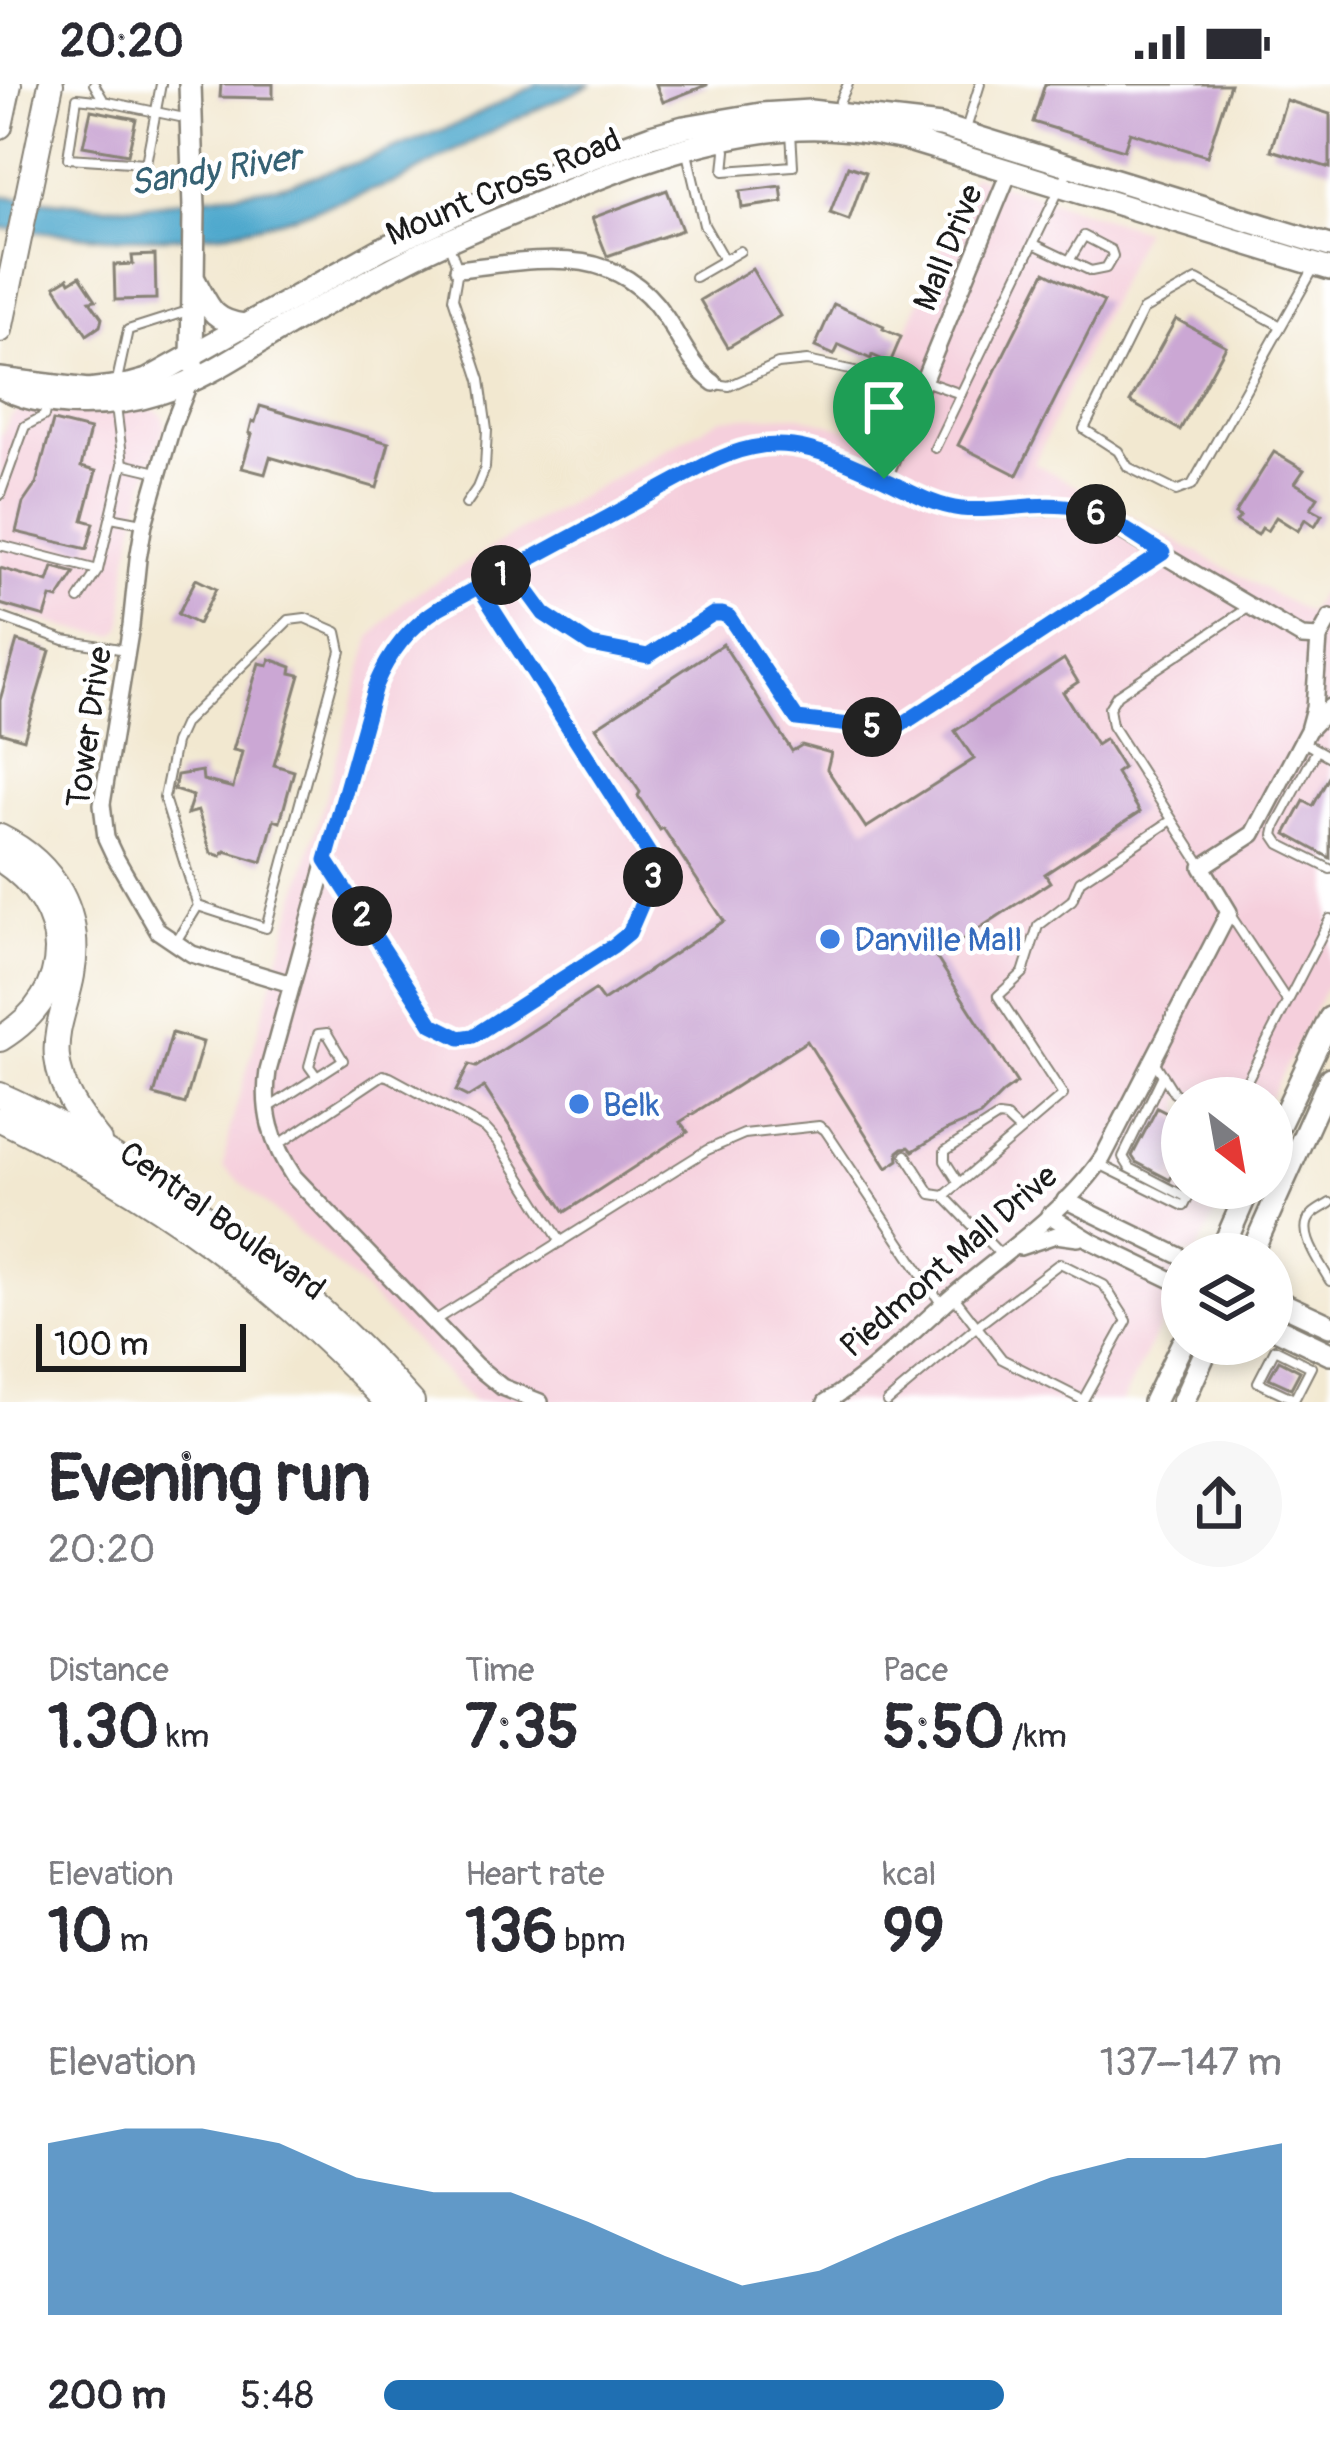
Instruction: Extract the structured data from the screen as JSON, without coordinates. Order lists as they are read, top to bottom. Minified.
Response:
{"streets":{"main road":["Mount Cross Road","Central Boulevard"],"street":["Mall Drive","Tower Drive","Piedmont Mall Drive"]},"crossings":[["Mount Cross Road","Mall Drive"],["Mount Cross Road","Tower Drive"]],"water":["Sandy River"],"places":["Danville Mall","Belk"],"scale_bar":"100 m","north":"bottom right","page":{"status":"20:20","pins":["6","1","5","3","2"],"scale":"100 m","heading":["Evening run","20:20"],"stats":[["Distance","1.30 km"],["Time","7:35"],["Pace","5:50 /km"],["Elevation","10 m"],["Heart rate","136 bpm"],["kcal","99"]],"chart":["Elevation","137–147 m"],"list":[{"name":"200 m","note":"5:48"}]}}
